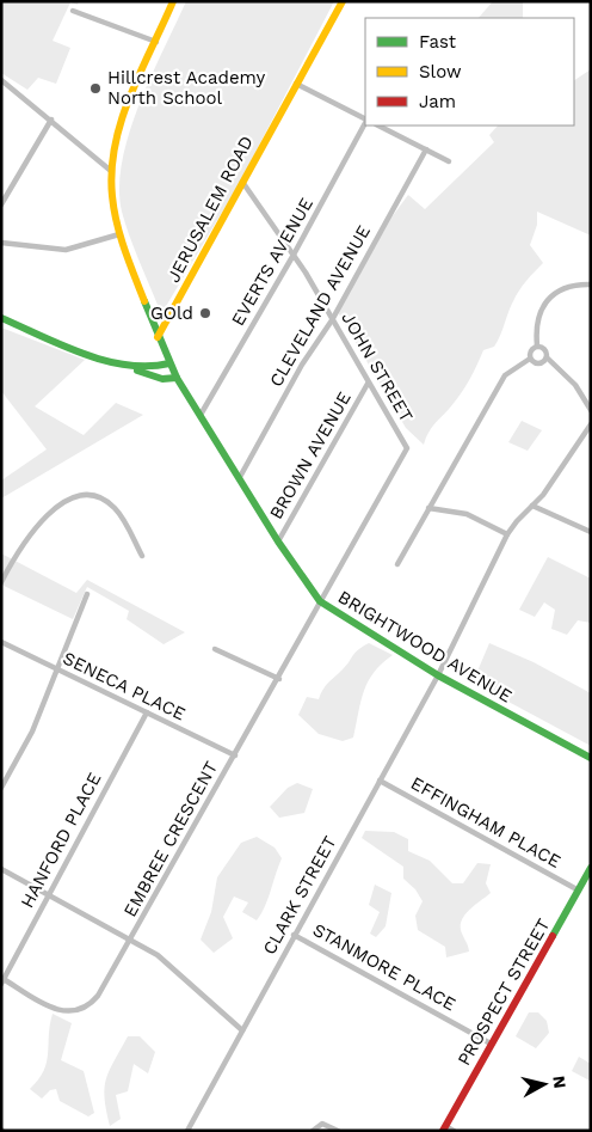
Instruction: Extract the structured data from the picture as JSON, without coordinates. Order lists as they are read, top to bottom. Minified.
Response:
{"streets":{"street":["JERUSALEM ROAD","EVERTS AVENUE","CLEVELAND AVENUE","JOHN STREET","BROWN AVENUE","BRIGHTWOOD AVENUE","SENECA PLACE","EFFINGHAM PLACE","EMBREE CRESCENT","HANFORD PLACE","CLARK STREET","STANMORE PLACE","PROSPECT STREET"]},"crossings":[["JERUSALEM ROAD","JOHN STREET"],["JERUSALEM ROAD","BRIGHTWOOD AVENUE"],["EVERTS AVENUE","JOHN STREET"],["EVERTS AVENUE","BRIGHTWOOD AVENUE"],["CLEVELAND AVENUE","JOHN STREET"],["CLEVELAND AVENUE","BRIGHTWOOD AVENUE"],["JOHN STREET","BROWN AVENUE"],["JOHN STREET","EMBREE CRESCENT"],["BROWN AVENUE","BRIGHTWOOD AVENUE"],["BRIGHTWOOD AVENUE","EMBREE CRESCENT"],["BRIGHTWOOD AVENUE","CLARK STREET"],["SENECA PLACE","EMBREE CRESCENT"],["SENECA PLACE","HANFORD PLACE"],["EFFINGHAM PLACE","CLARK STREET"],["EFFINGHAM PLACE","PROSPECT STREET"],["EMBREE CRESCENT","HANFORD PLACE"],["CLARK STREET","STANMORE PLACE"],["STANMORE PLACE","PROSPECT STREET"]],"places":["Hillcrest Academy North School","GOld"],"legend":["Fast","Slow","Jam"],"north":"right"}
